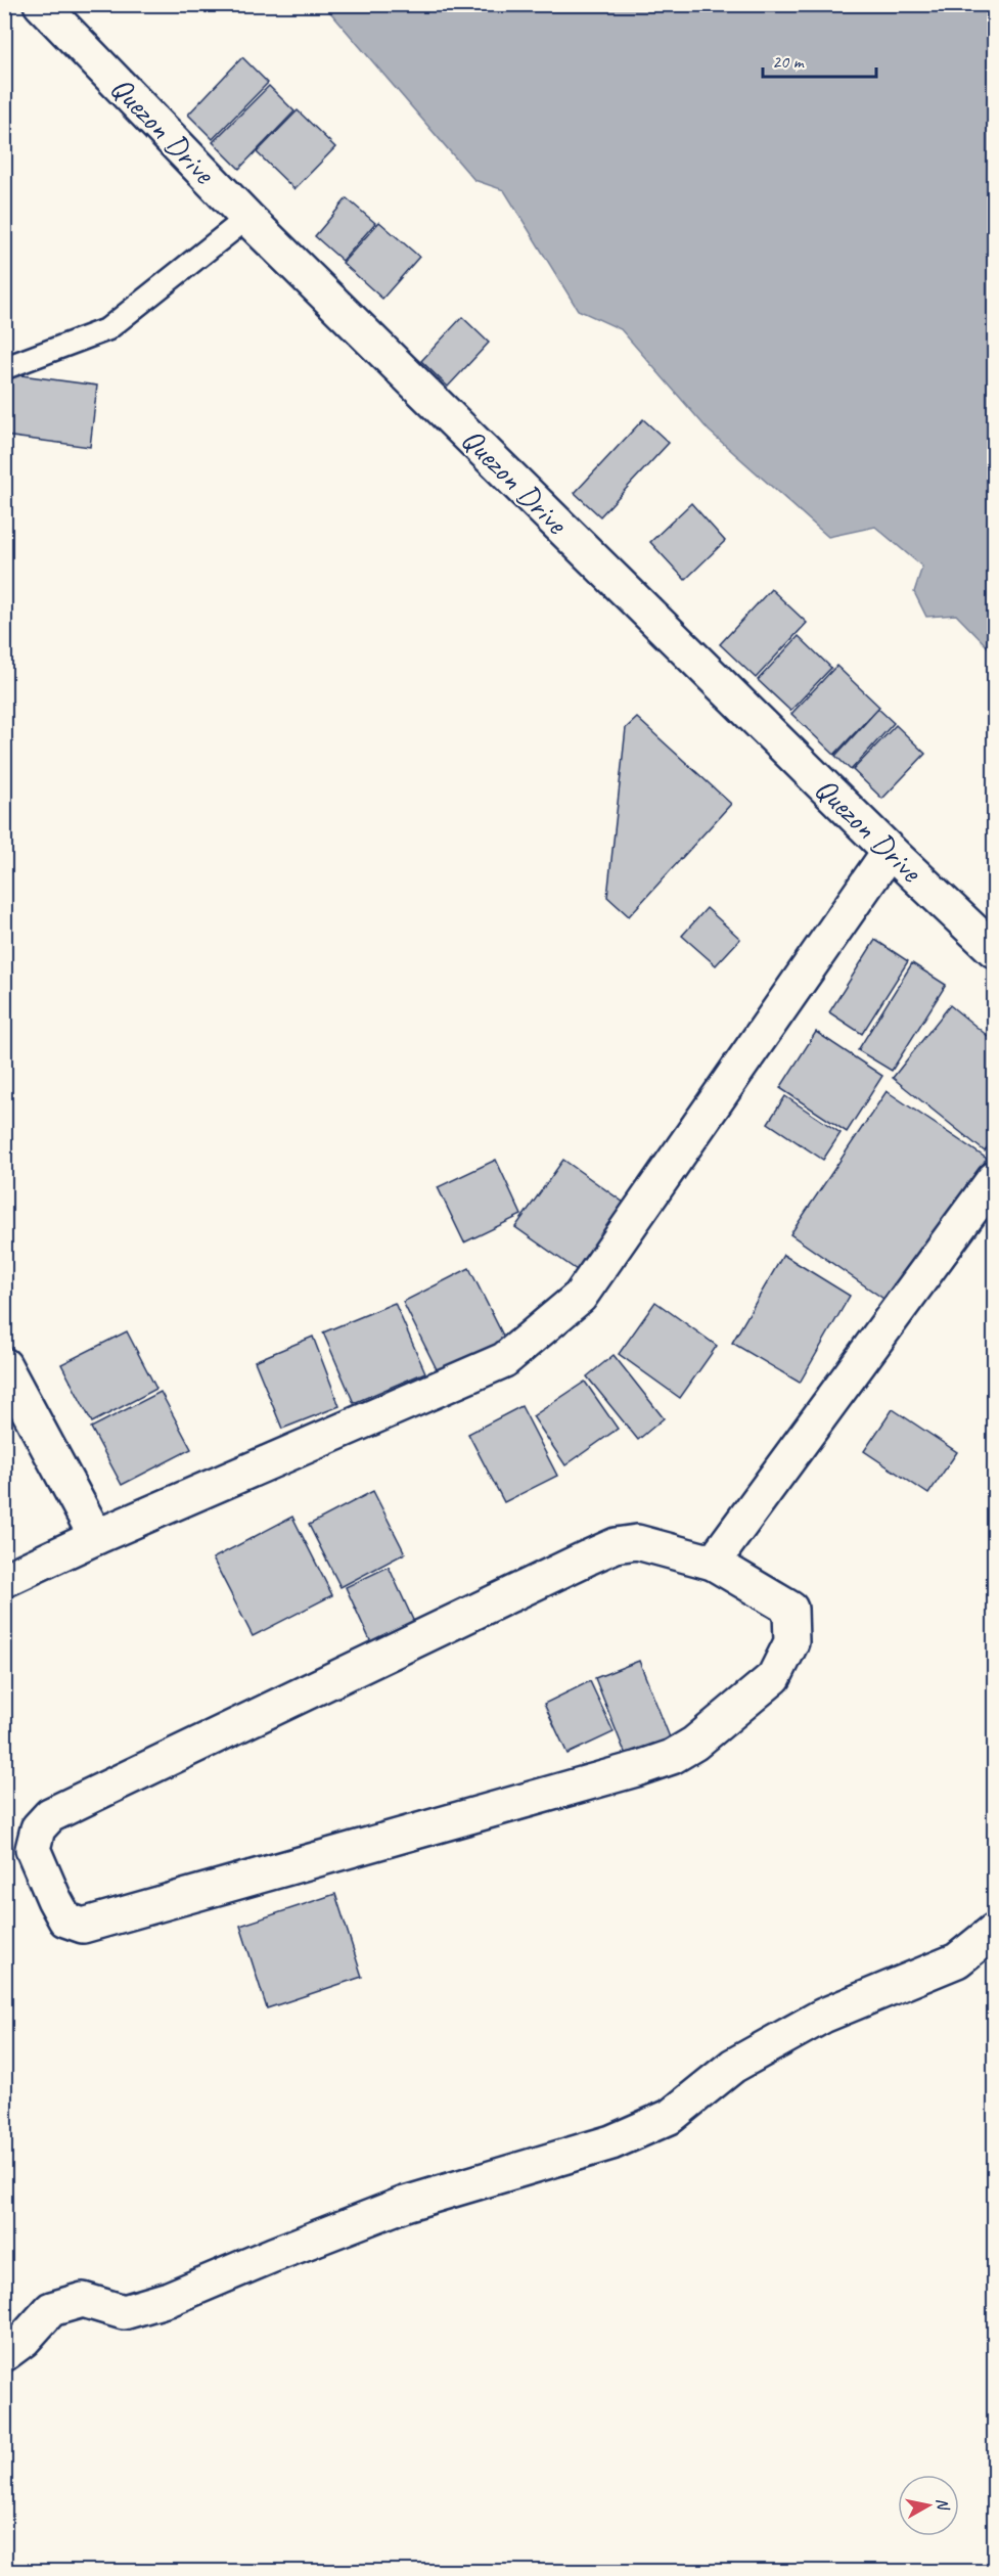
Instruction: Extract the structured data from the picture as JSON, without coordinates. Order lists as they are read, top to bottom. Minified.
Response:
{"streets":{"main road":["Quezon Drive"]},"scale_bar":"20 m","north":"right"}
